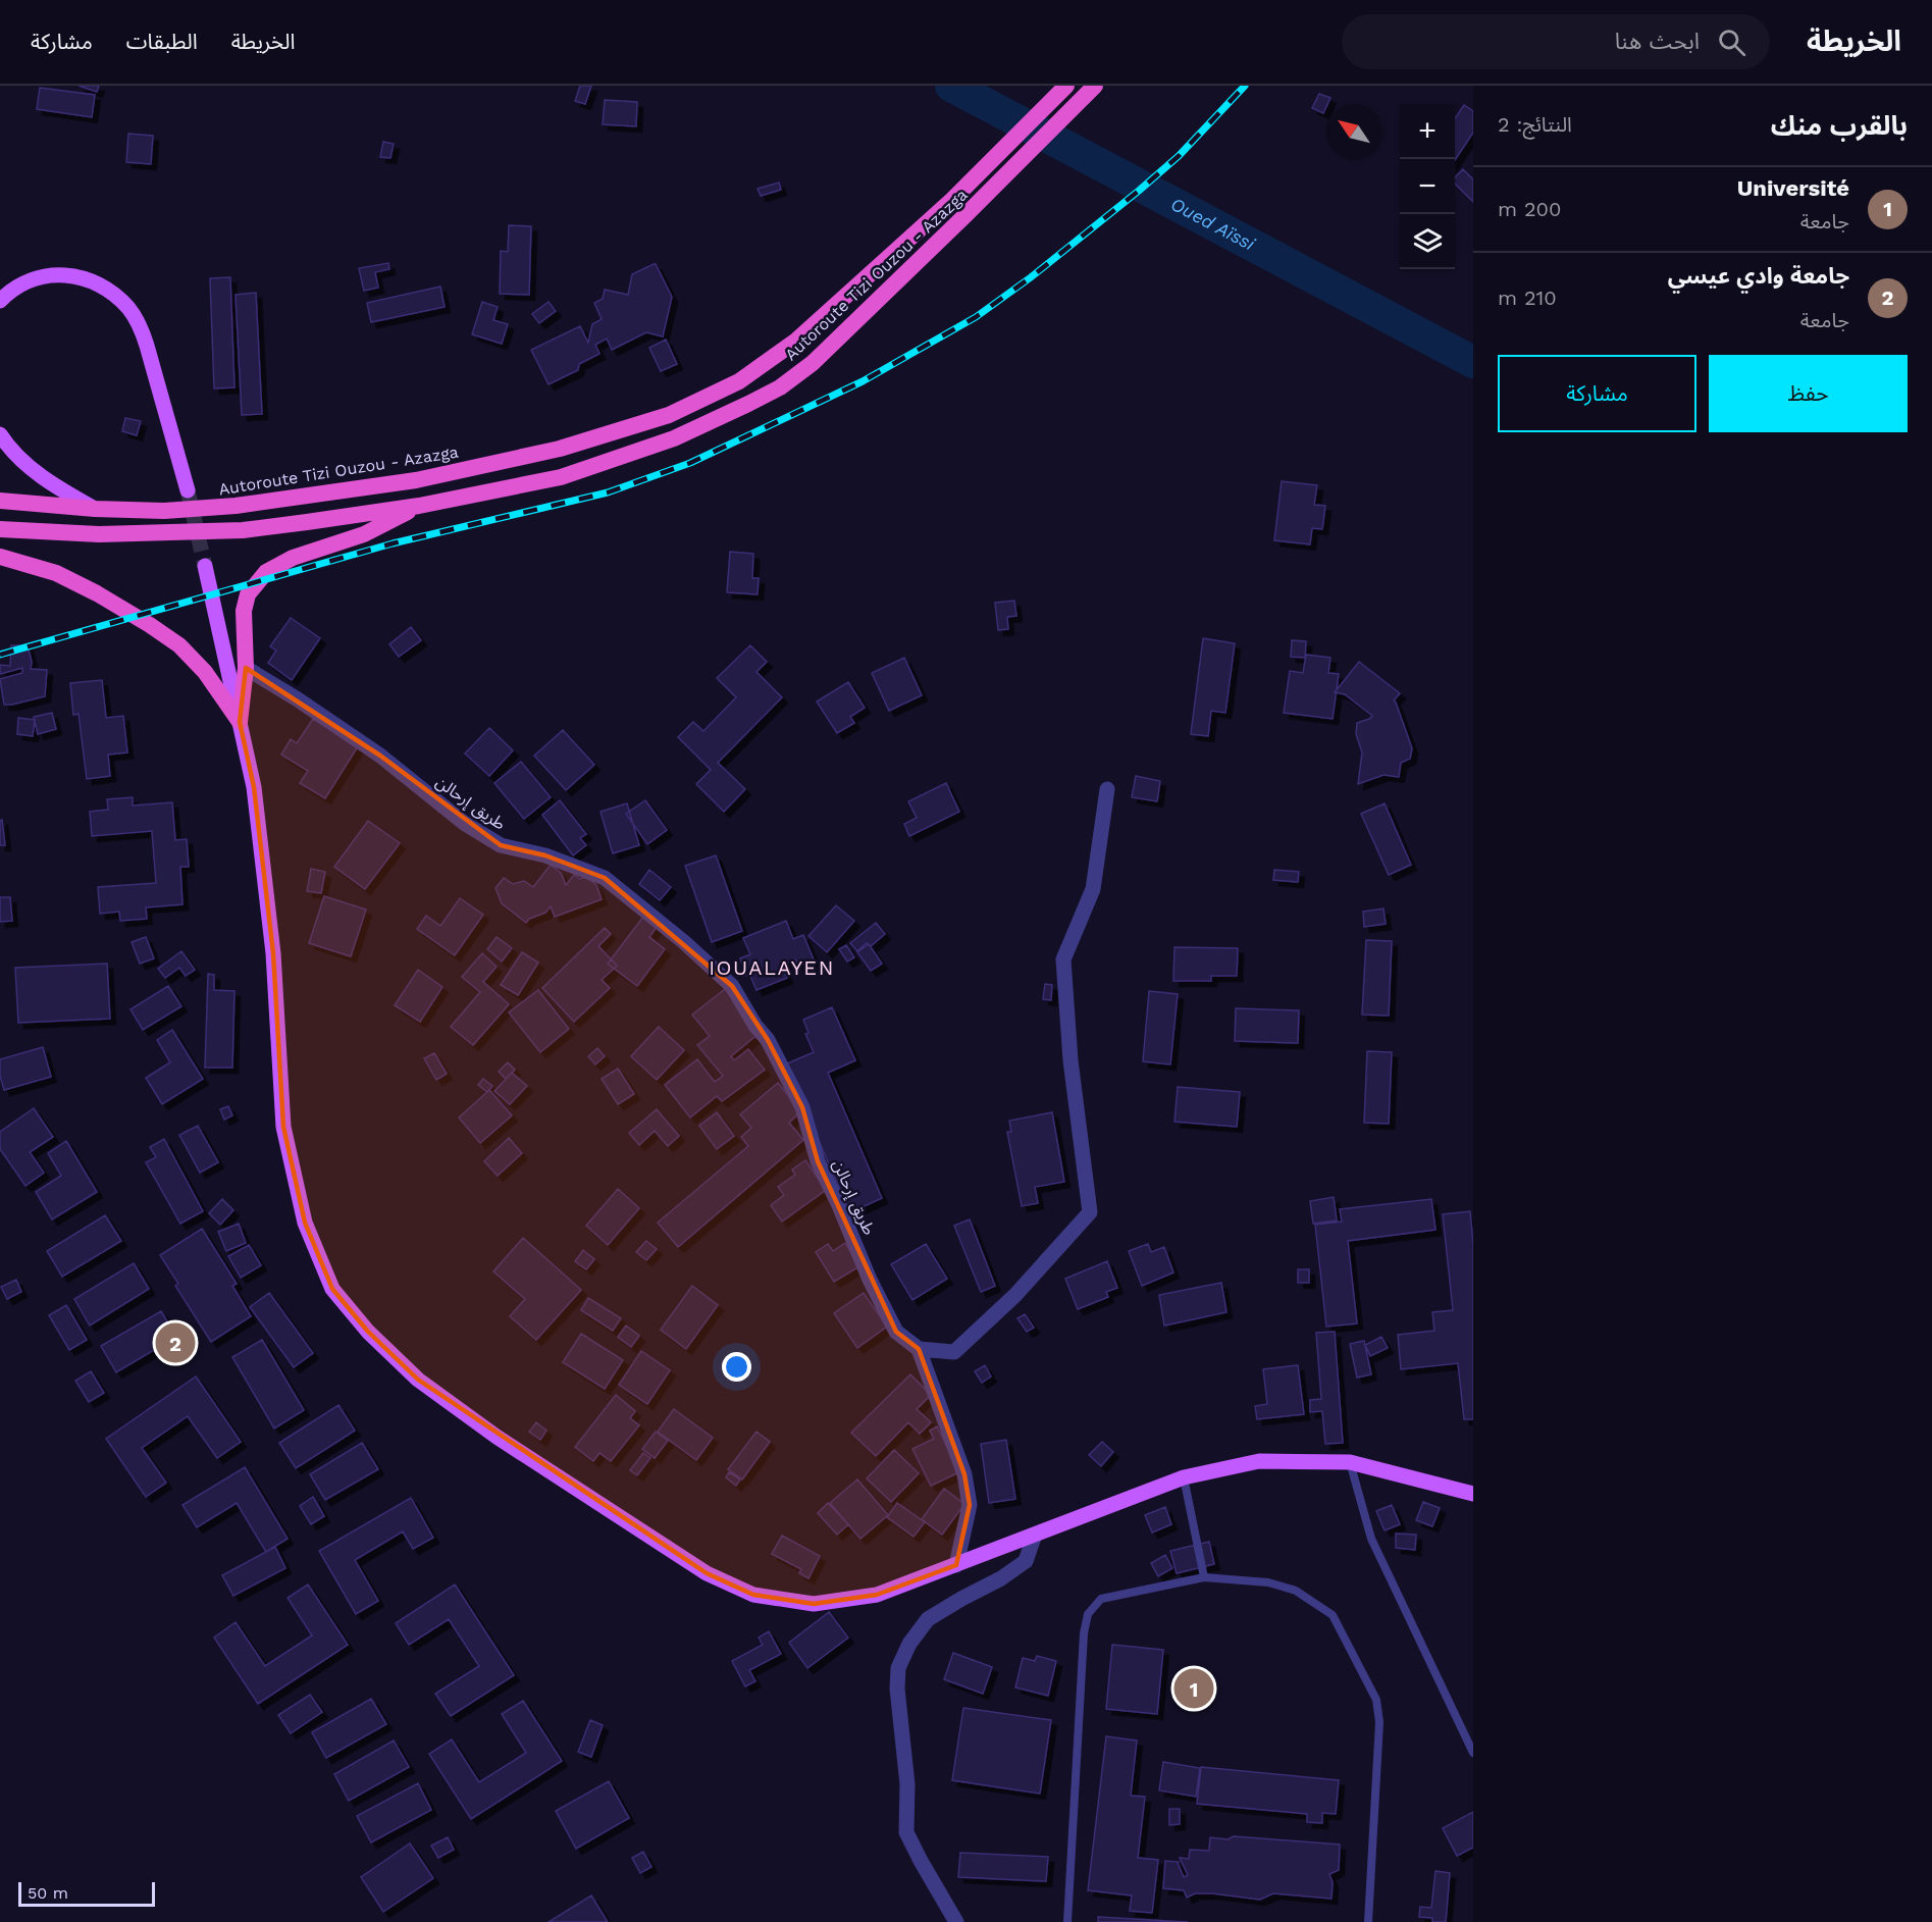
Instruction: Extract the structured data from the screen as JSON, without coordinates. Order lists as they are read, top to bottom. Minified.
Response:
{"streets":{"highway":["Autoroute Tizi Ouzou - Azazga"],"street":["طريق إرحالن"]},"districts":["IOUALAYEN"],"water":["Oued Aïssi"],"scale_bar":"50 m","north":"top left","page":{"header":"الخريطة","search":"ابحث هنا","nav":["الخريطة","الطبقات","مشاركة"],"heading":["بالقرب منك","النتائج: 2"],"map_buttons":["+","−"],"list":[{"mark":"1","name":"Université","note":"جامعة","value":"200 m"},{"mark":"2","name":"جامعة وادي عيسي","note":"جامعة","value":"210 m"}],"buttons":["حفظ","مشاركة"],"pins":["2","1"],"scale":"50 m"}}
